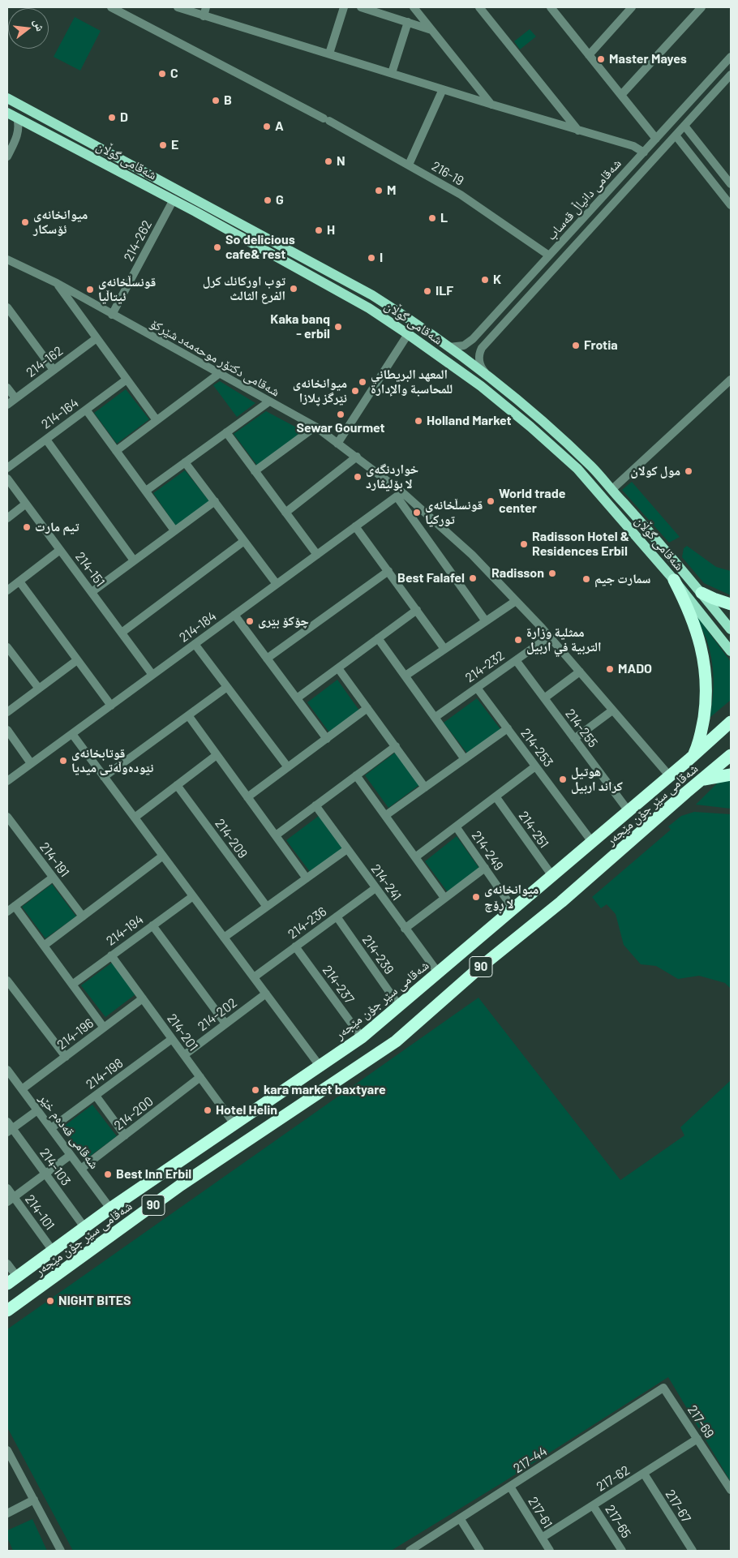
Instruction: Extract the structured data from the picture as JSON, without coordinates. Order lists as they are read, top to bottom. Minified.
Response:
{"streets":{"highway":["شەقامی سێر جۆن مێجەر","90"],"main road":["شەقامی گوڵان"],"street":["216-19","شەقامی دانیاڵ قەساب","214-262","شەقامی دکتۆر موحەمەد شێرکۆ","214-162","214-164","214-151","214-184","214-232","214-255","214-253","214-251","214-209","214-249","214-191","214-241","214-236","214-194","214-239","214-237","214-202","214-201","214-196","214-198","214-200","شەقامی قەدەم خێر","214-103","214-101","217-69","217-44","217-62","217-67","217-61","217-65"]},"crossings":[["شەقامی گوڵان","شەقامی دانیاڵ قەساب"],["شەقامی گوڵان","214-262"],["216-19","شەقامی دانیاڵ قەساب"],["214-262","شەقامی دکتۆر موحەمەد شێرکۆ"],["شەقامی دکتۆر موحەمەد شێرکۆ","214-184"],["شەقامی دکتۆر موحەمەد شێرکۆ","214-232"],["شەقامی دکتۆر موحەمەد شێرکۆ","شەقامی سێر جۆن مێجەر"],["214-151","214-184"],["214-232","214-255"],["214-232","214-253"],["214-255","شەقامی سێر جۆن مێجەر"],["214-253","شەقامی سێر جۆن مێجەر"],["شەقامی سێر جۆن مێجەر","214-251"],["شەقامی سێر جۆن مێجەر","214-249"],["شەقامی سێر جۆن مێجەر","214-241"],["شەقامی سێر جۆن مێجەر","214-239"],["شەقامی سێر جۆن مێجەر","214-237"],["شەقامی سێر جۆن مێجەر","214-201"],["شەقامی سێر جۆن مێجەر","شەقامی قەدەم خێر"],["شەقامی سێر جۆن مێجەر","214-103"],["شەقامی سێر جۆن مێجەر","214-101"],["214-241","214-236"],["214-236","214-239"],["214-236","214-237"],["214-194","214-201"],["214-202","214-201"],["214-201","214-196"],["214-201","214-198"],["214-201","214-200"],["214-196","شەقامی قەدەم خێر"],["214-198","شەقامی قەدەم خێر"],["214-200","شەقامی قەدەم خێر"],["217-69","217-44"],["217-69","217-62"],["217-44","217-61"],["217-62","217-67"],["217-62","217-61"],["217-62","217-65"]],"places":["Master Mayes","C","B","D","A","E","N","M","G","L","میوانخانەی ئۆسکار","H","So delicious cafe& rest","I","K","توب اوركانك كرل الفرع الثالث","قونسڵخانەی ئیتاڵیا","ILF","Kaka banq - erbil","Frotia","المعهد البريطاني للمحاسبة والإدارة","میوانخانەی نێرگز پلازا","Sewar Gourmet","Holland Market","مول كولان","خواردنگەی لا بۆلیڤارد","World trade center","قونسڵخانەی تورکیا","تيم مارت","Radisson Hotel & Residences Erbil","Radisson","Best Falafel","سمارت جیم","چۆکۆ بێری","ممثلية وزارة التربية في اربيل","MADO","قوتابخانەی نێودەوڵەتی میدیا","هوتيل كراند اربيل","میوانخانەی لا ڕۆچ","kara market baxtyare","Hotel Helin","Best Inn Erbil","NIGHT BITES"],"north":"right"}
